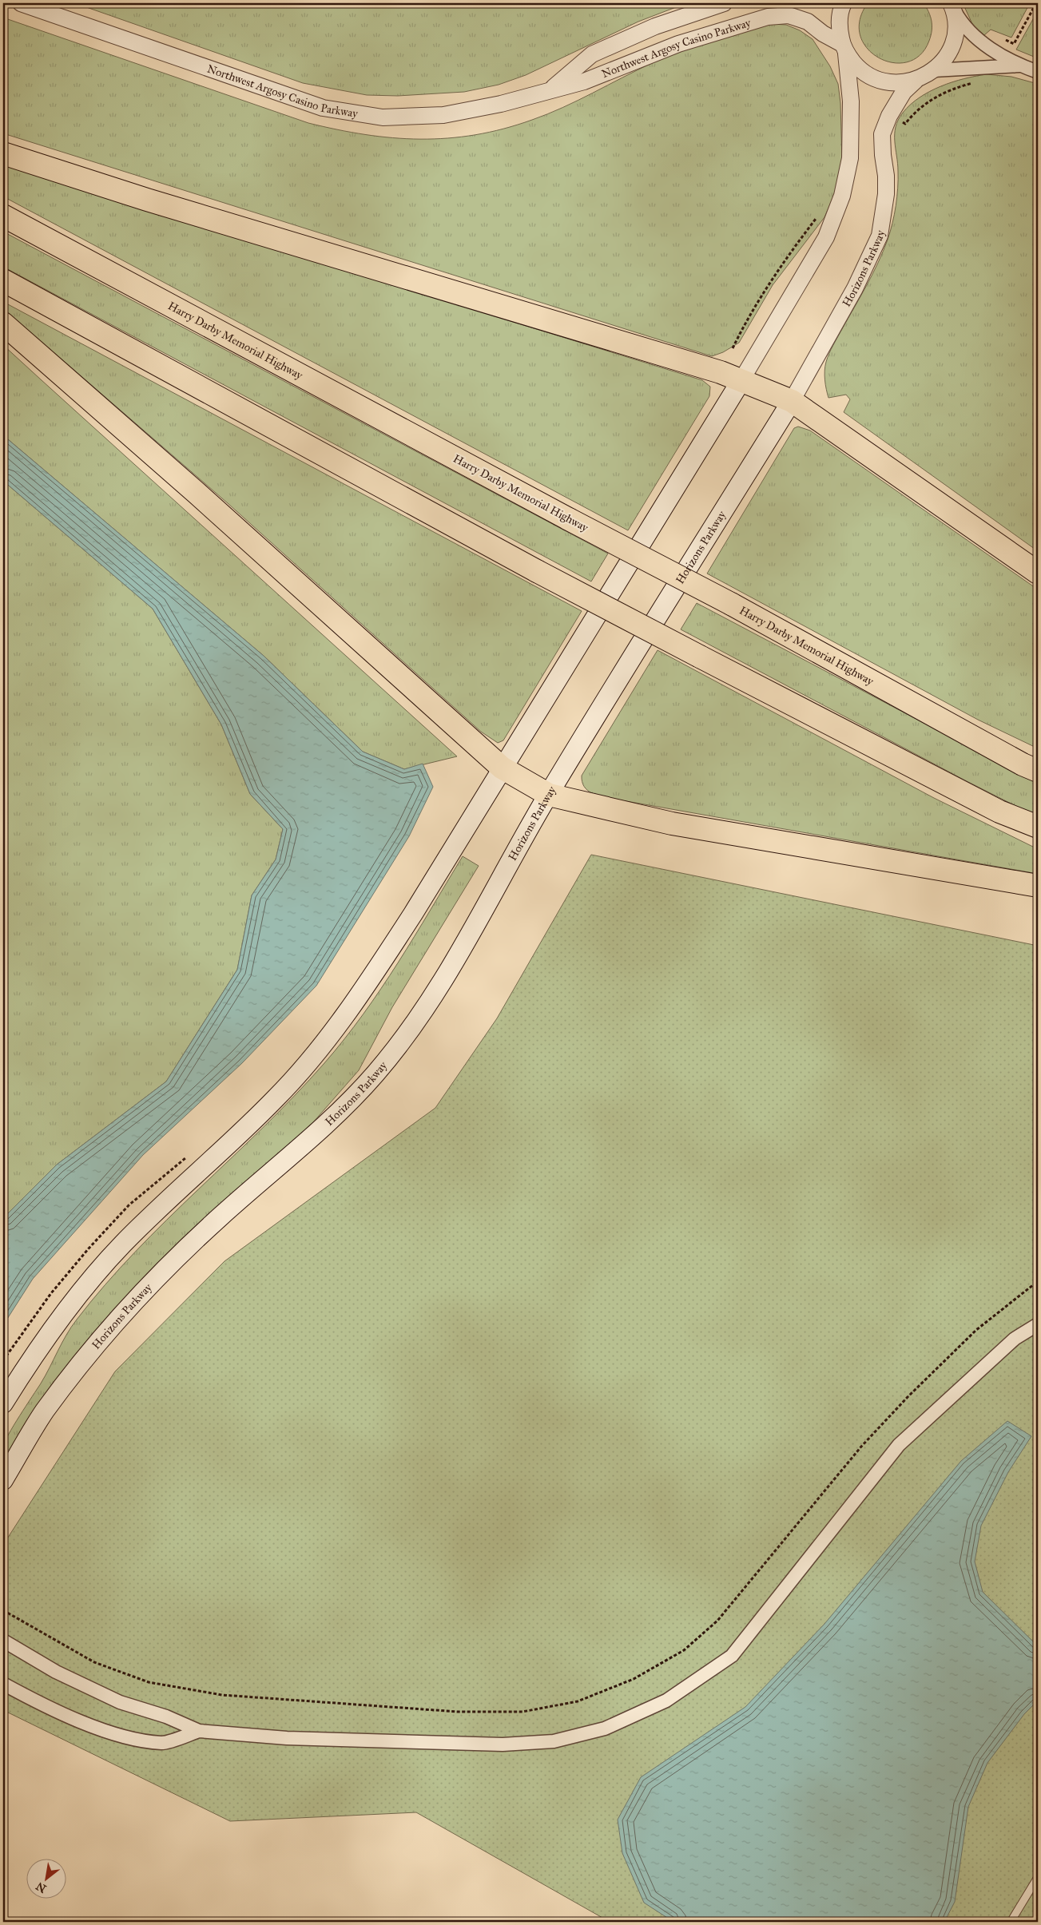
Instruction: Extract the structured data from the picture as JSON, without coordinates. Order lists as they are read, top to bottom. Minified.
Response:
{"streets":{"highway":["Harry Darby Memorial Highway"],"main road":["Horizons Parkway"],"street":["Northwest Argosy Casino Parkway"]},"north":"bottom left"}
